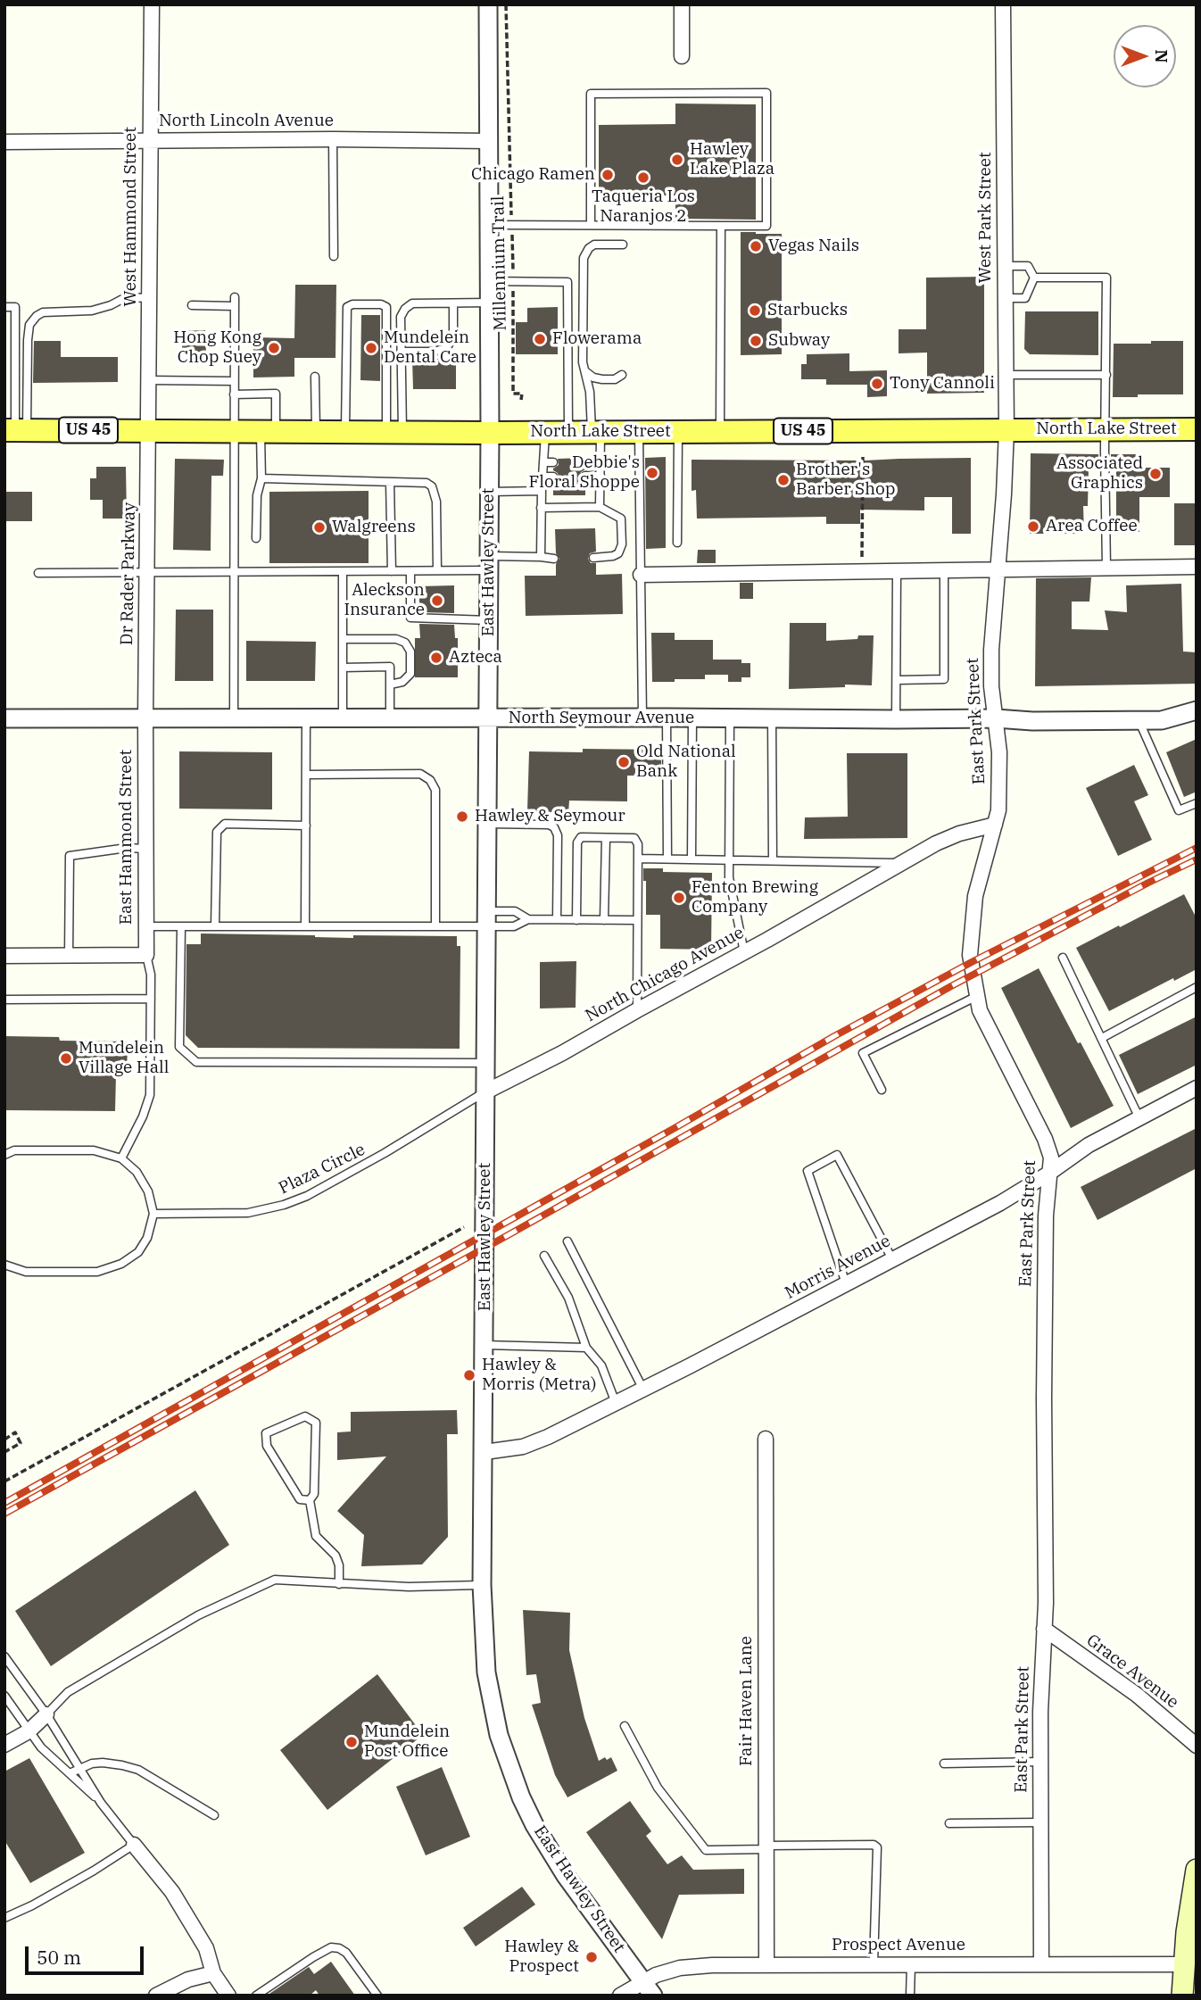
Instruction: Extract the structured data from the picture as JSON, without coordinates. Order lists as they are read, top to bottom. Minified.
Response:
{"streets":{"main road":["North Lake Street","US 45"],"street":["North Lincoln Avenue","West Hammond Street","West Park Street","East Hawley Street","Dr Rader Parkway","North Seymour Avenue","East Park Street","East Hammond Street","North Chicago Avenue","Morris Avenue","Grace Avenue","Fair Haven Lane","Prospect Avenue"],"lane":["Plaza Circle"],"path":["Millennium Trail"]},"crossings":[["North Lincoln Avenue","West Hammond Street"],["North Lincoln Avenue","East Hawley Street"],["West Hammond Street","North Lake Street"],["West Hammond Street","Dr Rader Parkway"],["West Park Street","North Lake Street"],["West Park Street","East Park Street"],["North Lake Street","East Hawley Street"],["North Lake Street","Dr Rader Parkway"],["North Lake Street","East Park Street"],["East Hawley Street","North Seymour Avenue"],["East Hawley Street","North Chicago Avenue"],["East Hawley Street","Plaza Circle"],["East Hawley Street","Morris Avenue"],["East Hawley Street","Prospect Avenue"],["Dr Rader Parkway","North Seymour Avenue"],["Dr Rader Parkway","East Hammond Street"],["North Seymour Avenue","East Park Street"],["North Seymour Avenue","East Hammond Street"],["East Park Street","North Chicago Avenue"],["East Park Street","Morris Avenue"],["East Park Street","Grace Avenue"],["East Park Street","Prospect Avenue"],["North Chicago Avenue","Plaza Circle"],["Fair Haven Lane","Prospect Avenue"]],"places":["Hawley Lake Plaza","Chicago Ramen","Taqueria Los Naranjos 2","Vegas Nails","Starbucks","Flowerama","Subway","Hong Kong Chop Suey","Mundelein Dental Care","Tony Cannoli","Debbie's Floral Shoppe","Associated Graphics","Brother's Barber Shop","Area Coffee","Walgreens","Aleckson Insurance","Azteca","Old National Bank","Hawley & Seymour","Fenton Brewing Company","Mundelein Village Hall","Hawley & Morris (Metra)","Mundelein Post Office","Hawley & Prospect"],"scale_bar":"50 m","north":"right"}
